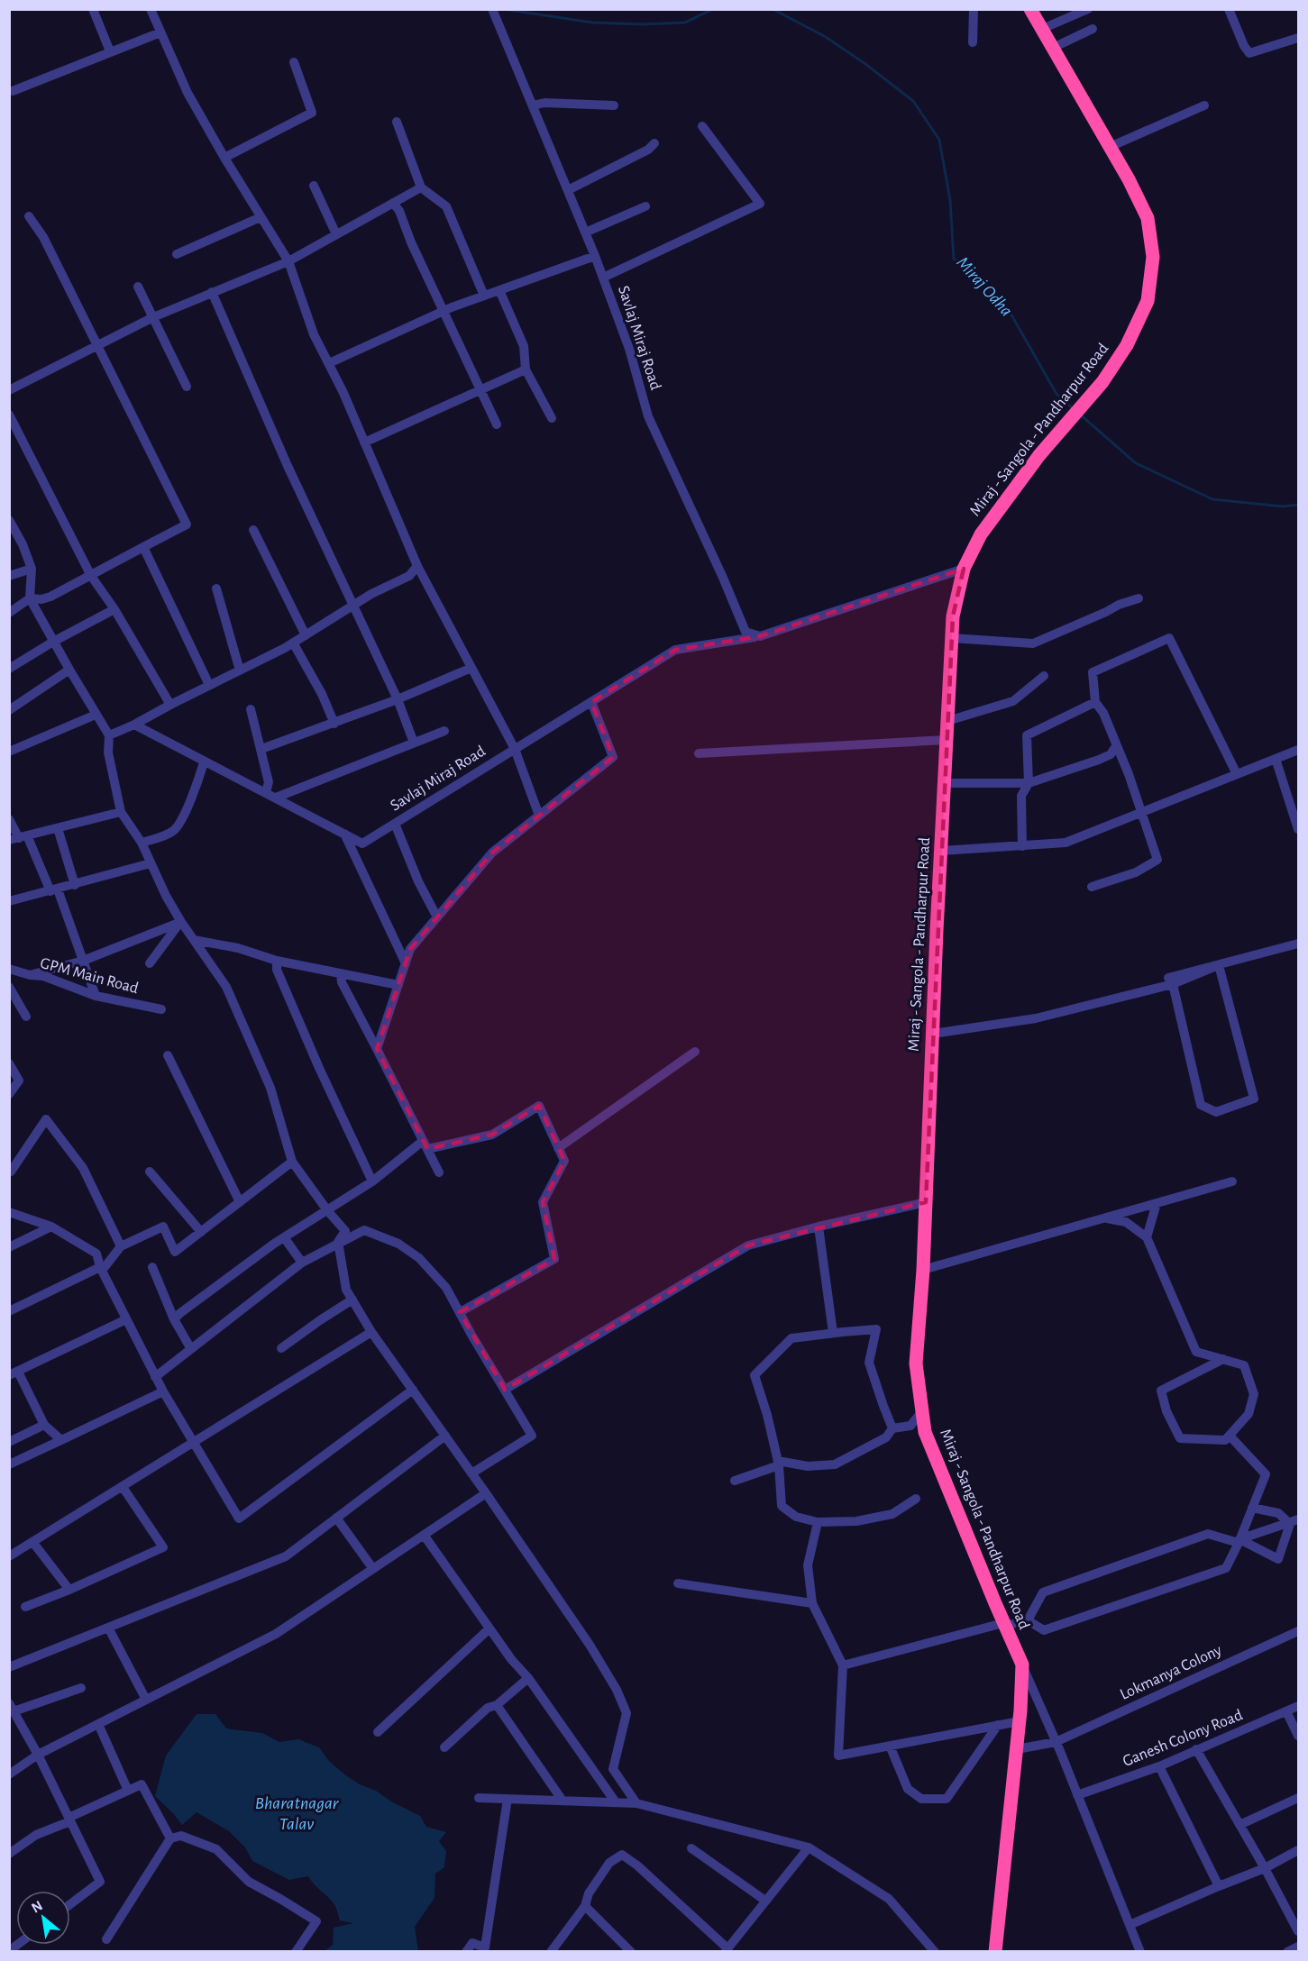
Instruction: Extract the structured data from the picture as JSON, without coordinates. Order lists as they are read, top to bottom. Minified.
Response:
{"streets":{"highway":["Miraj - Sangola - Pandharpur Road"],"street":["Savlaj Miraj Road","GPM Main Road","Lokmanya Colony","Ganesh Colony Road"]},"crossings":[["Savlaj Miraj Road","Miraj - Sangola - Pandharpur Road"],["Miraj - Sangola - Pandharpur Road","Lokmanya Colony"]],"water":["Miraj Odha","Bharatnagar Talav"],"north":"top left"}
